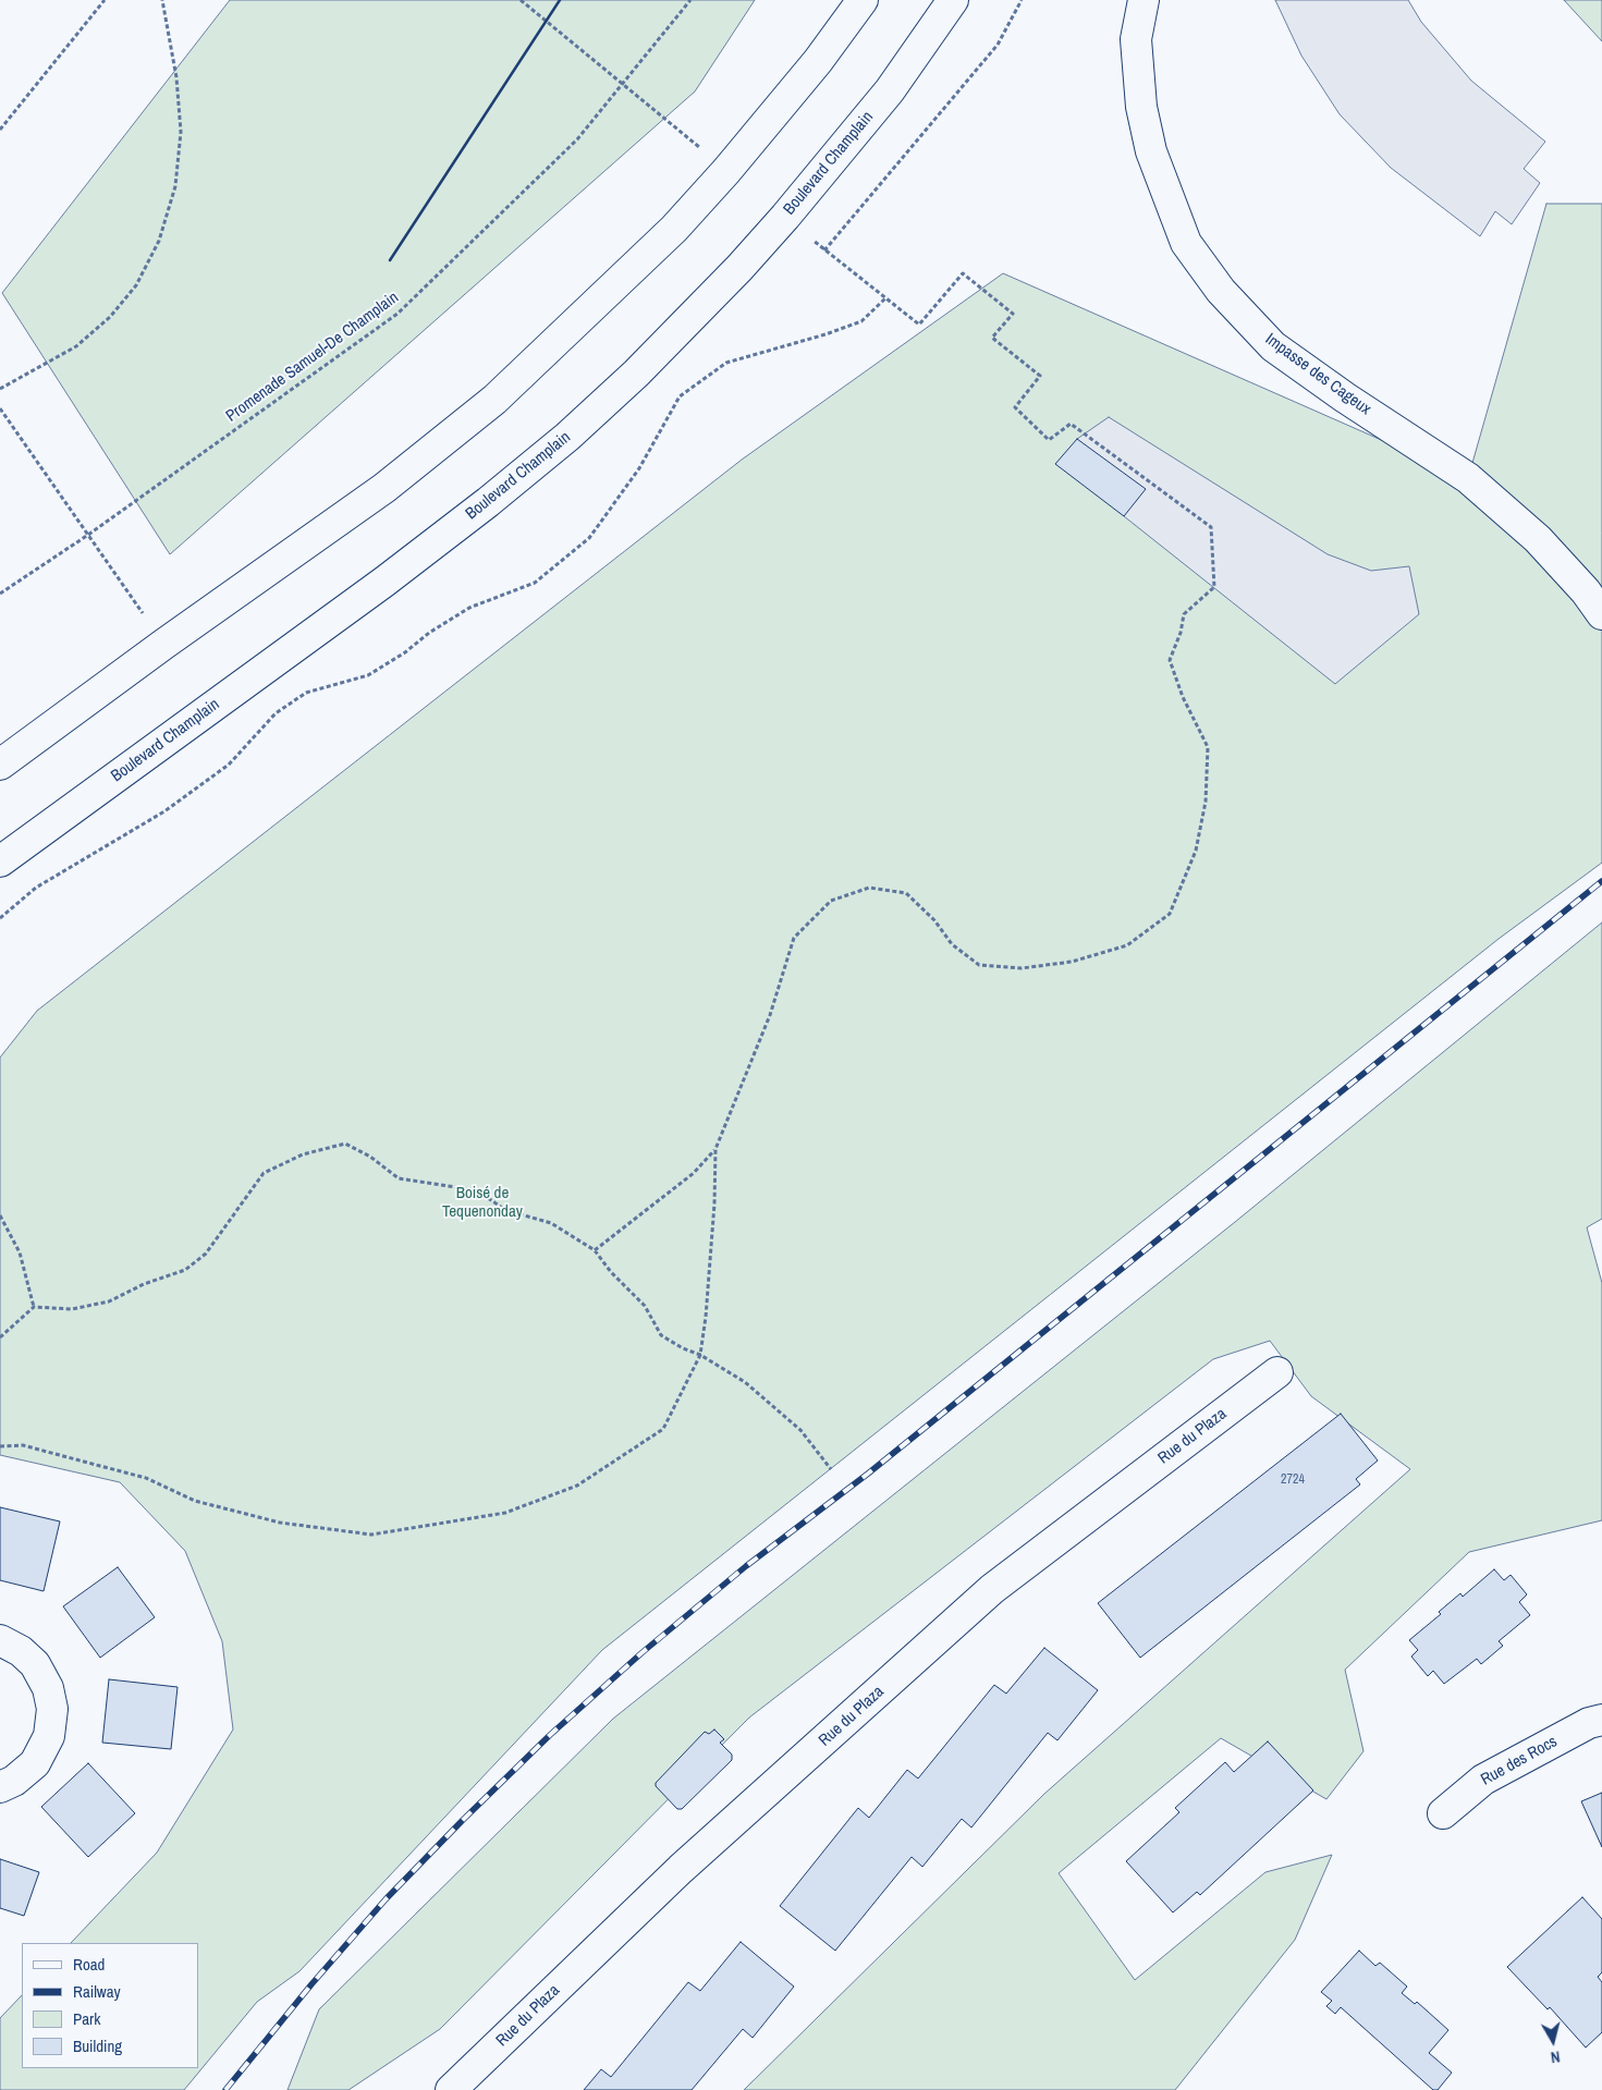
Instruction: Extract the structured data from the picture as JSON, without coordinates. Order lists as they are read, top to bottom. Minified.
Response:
{"streets":{"main road":["Boulevard Champlain","Impasse des Cageux","Rue du Plaza","Rue des Rocs"],"path":["Promenade Samuel-De Champlain"]},"parks":["Boisé de Tequenonday"],"house_numbers":["2724"],"legend":["Road","Railway","Park","Building"],"north":"bottom"}
